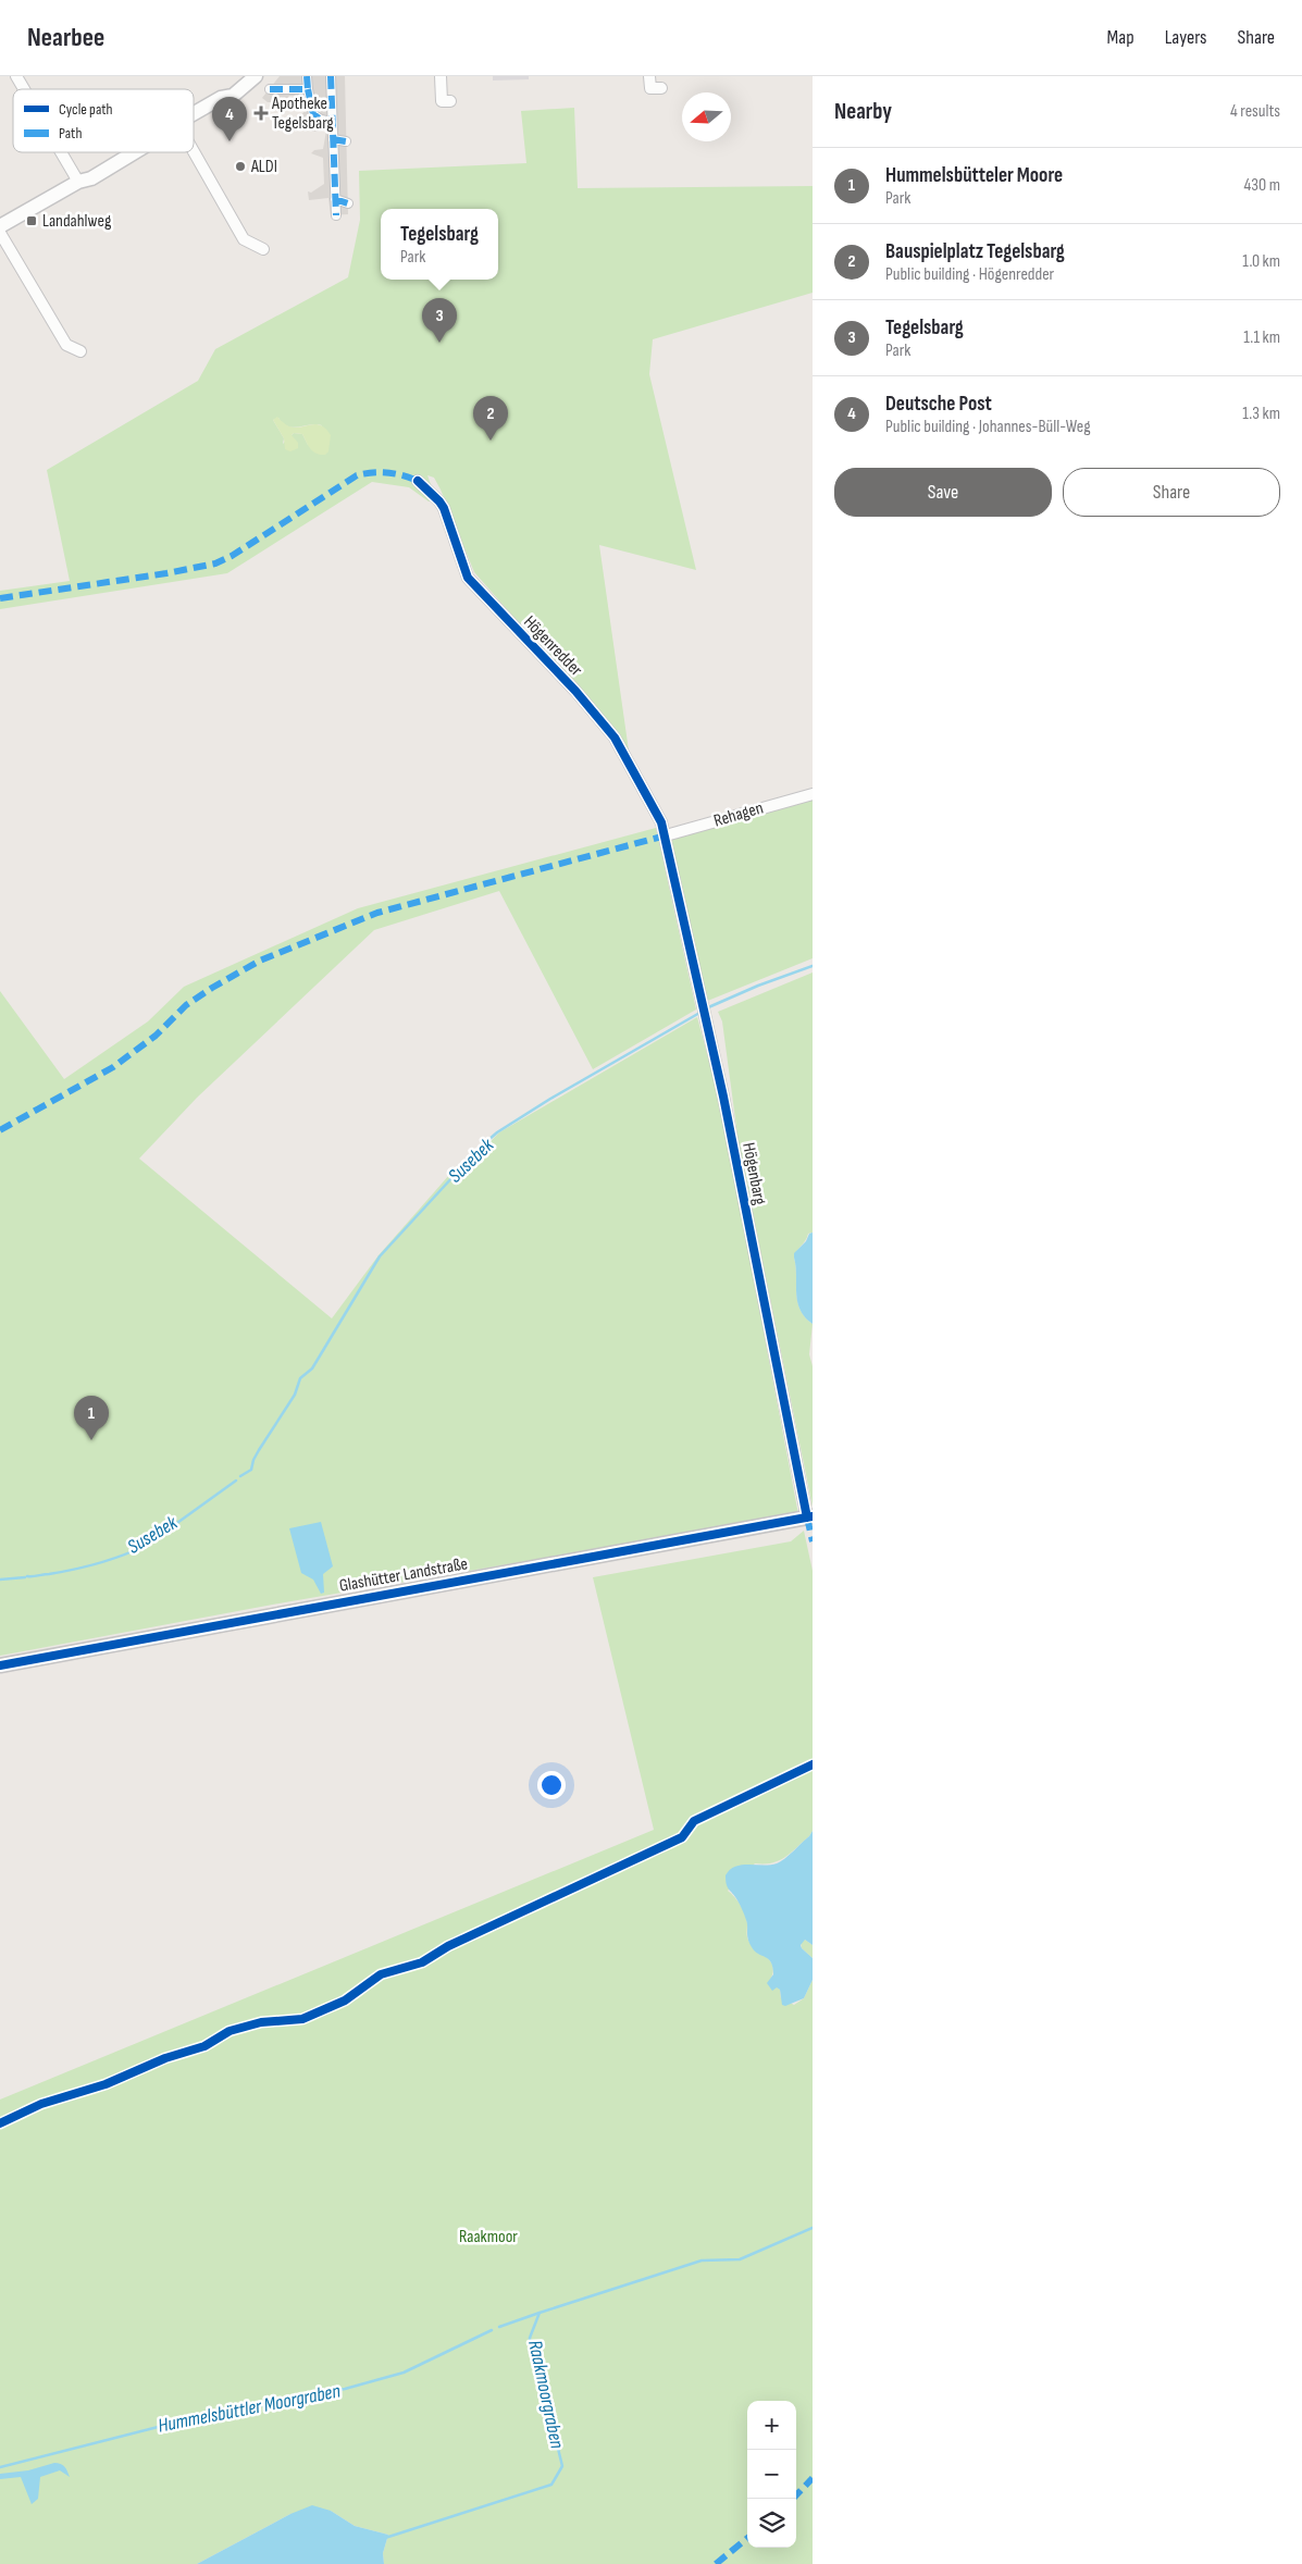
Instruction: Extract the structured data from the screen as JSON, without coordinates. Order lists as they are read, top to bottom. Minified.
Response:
{"streets":{"street":["Högenredder","Rehagen","Högenbarg","Glashütter Landstraße"]},"crossings":[["Högenredder","Rehagen"],["Högenredder","Högenbarg"],["Rehagen","Högenbarg"],["Högenbarg","Glashütter Landstraße"]],"water":["Susebek","Raakmoorgraben","Hummelsbüttler Moorgraben"],"parks":["Raakmoor"],"places":{"health":["Apotheke Tegelsbarg"],"other":["ALDI"],"transit":["Landahlweg"]},"legend":["Cycle path","Path"],"north":"left","page":{"header":"Nearbee","nav":["Map","Layers","Share"],"heading":["Nearby","4 results"],"pins":["4","3","2","1"],"list":[{"mark":"1","name":"Hummelsbütteler Moore","note":"Park","value":"430 m"},{"mark":"2","name":"Bauspielplatz Tegelsbarg","note":"Public building · Högenredder","value":"1.0 km"},{"mark":"3","name":"Tegelsbarg","note":"Park","value":"1.1 km"},{"mark":"4","name":"Deutsche Post","note":"Public building · Johannes-Büll-Weg","value":"1.3 km"}],"popup":["Tegelsbarg","Park"],"buttons":["Save","Share"],"map_buttons":["+","−"]}}
